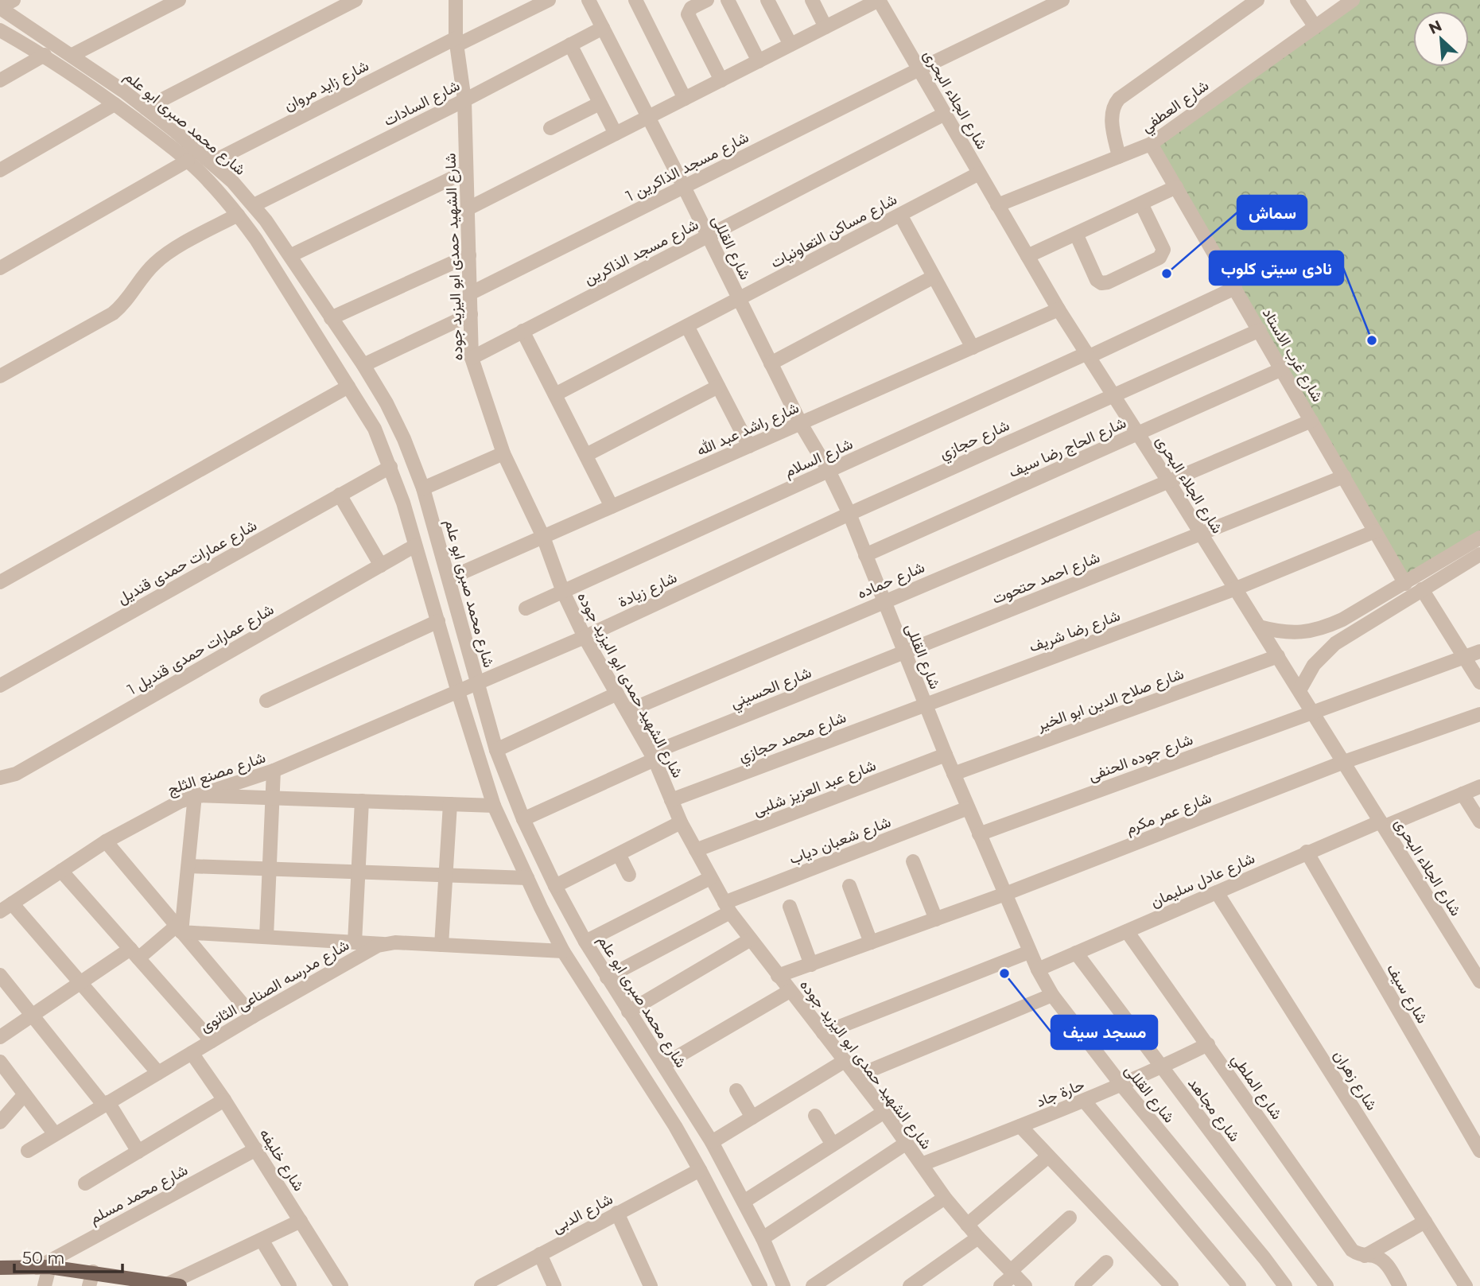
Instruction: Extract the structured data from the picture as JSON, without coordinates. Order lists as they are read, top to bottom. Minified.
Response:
{"streets":{"street":["شارع زايد مروان","شارع الجلاء البحرى","شارع السادات","شارع العطفي","شارع محمد صبرى ابو علم","شارع مسجد الذاكرين 1","شارع مساكن التعاونيات","شارع القللى","شارع مسجد الذاكرين","شارع الشهيد حمدى ابو اليزيد جوده","شارع غرب الاستاد","شارع راشد عبد الله","شارع حجازي","شارع الحاج رضا سيف","شارع السلام","شارع عمارات حمدى قنديل","شارع احمد حتحوت","شارع حماده","شارع زيادة","شارع رضا شريف","شارع عمارات حمدى قنديل 1","شارع الحسيني","شارع صلاح الدين ابو الخير","شارع محمد حجازي","شارع جوده الحنفى","شارع مصنع الثلج","شارع عبد العزيز شلبى","شارع عمر مكرم","شارع شعبان دياب","شارع عادل سليمان","شارع مدرسه الصناعى الثانوى","شارع سيف","شارع زهران","شارع الملطي","حارة جاد","شارع مجاهد","شارع خليفه","شارع محمد مسلم","شارع الدبى"]},"crossings":[["شارع زايد مروان","شارع محمد صبرى ابو علم"],["شارع زايد مروان","شارع الشهيد حمدى ابو اليزيد جوده"],["شارع الجلاء البحرى","شارع العطفي"],["شارع الجلاء البحرى","شارع مسجد الذاكرين 1"],["شارع الجلاء البحرى","شارع مساكن التعاونيات"],["شارع الجلاء البحرى","شارع مسجد الذاكرين"],["شارع الجلاء البحرى","شارع راشد عبد الله"],["شارع الجلاء البحرى","شارع حجازي"],["شارع الجلاء البحرى","شارع الحاج رضا سيف"],["شارع الجلاء البحرى","شارع السلام"],["شارع الجلاء البحرى","شارع احمد حتحوت"],["شارع الجلاء البحرى","شارع حماده"],["شارع الجلاء البحرى","شارع رضا شريف"],["شارع الجلاء البحرى","شارع صلاح الدين ابو الخير"],["شارع الجلاء البحرى","شارع جوده الحنفى"],["شارع الجلاء البحرى","شارع عمر مكرم"],["شارع الجلاء البحرى","شارع عادل سليمان"],["شارع السادات","شارع محمد صبرى ابو علم"],["شارع السادات","شارع القللى"],["شارع السادات","شارع الشهيد حمدى ابو اليزيد جوده"],["شارع العطفي","شارع غرب الاستاد"],["شارع محمد صبرى ابو علم","شارع راشد عبد الله"],["شارع محمد صبرى ابو علم","شارع عمارات حمدى قنديل"],["شارع محمد صبرى ابو علم","شارع زيادة"],["شارع محمد صبرى ابو علم","شارع عمارات حمدى قنديل 1"],["شارع محمد صبرى ابو علم","شارع الحسيني"],["شارع محمد صبرى ابو علم","شارع مصنع الثلج"],["شارع محمد صبرى ابو علم","شارع شعبان دياب"],["شارع محمد صبرى ابو علم","شارع مدرسه الصناعى الثانوى"],["شارع محمد صبرى ابو علم","شارع الدبى"],["شارع مسجد الذاكرين 1","شارع القللى"],["شارع مسجد الذاكرين 1","شارع الشهيد حمدى ابو اليزيد جوده"],["شارع مساكن التعاونيات","شارع القللى"],["شارع القللى","شارع مسجد الذاكرين"],["شارع القللى","شارع راشد عبد الله"],["شارع القللى","شارع حجازي"],["شارع القللى","شارع الحاج رضا سيف"],["شارع القللى","شارع السلام"],["شارع القللى","شارع احمد حتحوت"],["شارع القللى","شارع حماده"],["شارع القللى","شارع زيادة"],["شارع القللى","شارع رضا شريف"],["شارع القللى","شارع الحسيني"],["شارع القللى","شارع صلاح الدين ابو الخير"],["شارع القللى","شارع محمد حجازي"],["شارع القللى","شارع جوده الحنفى"],["شارع القللى","شارع عبد العزيز شلبى"],["شارع القللى","شارع عمر مكرم"],["شارع القللى","شارع شعبان دياب"],["شارع القللى","شارع عادل سليمان"],["شارع القللى","حارة جاد"],["شارع مسجد الذاكرين","شارع الشهيد حمدى ابو اليزيد جوده"],["شارع الشهيد حمدى ابو اليزيد جوده","شارع راشد عبد الله"],["شارع الشهيد حمدى ابو اليزيد جوده","شارع السلام"],["شارع الشهيد حمدى ابو اليزيد جوده","شارع حماده"],["شارع الشهيد حمدى ابو اليزيد جوده","شارع زيادة"],["شارع الشهيد حمدى ابو اليزيد جوده","شارع الحسيني"],["شارع الشهيد حمدى ابو اليزيد جوده","شارع محمد حجازي"],["شارع الشهيد حمدى ابو اليزيد جوده","شارع عبد العزيز شلبى"],["شارع الشهيد حمدى ابو اليزيد جوده","شارع عمر مكرم"],["شارع الشهيد حمدى ابو اليزيد جوده","شارع شعبان دياب"],["شارع الشهيد حمدى ابو اليزيد جوده","حارة جاد"],["شارع غرب الاستاد","شارع حجازي"],["شارع غرب الاستاد","شارع الحاج رضا سيف"],["شارع غرب الاستاد","شارع السلام"],["شارع غرب الاستاد","شارع احمد حتحوت"],["شارع غرب الاستاد","شارع حماده"],["شارع غرب الاستاد","شارع رضا شريف"],["شارع حجازي","شارع زيادة"],["شارع احمد حتحوت","شارع الحسيني"],["شارع زيادة","شارع مصنع الثلج"],["شارع رضا شريف","شارع محمد حجازي"],["شارع عادل سليمان","شارع سيف"],["شارع عادل سليمان","شارع زهران"],["شارع عادل سليمان","شارع الملطي"],["شارع عادل سليمان","شارع مجاهد"],["شارع مدرسه الصناعى الثانوى","شارع خليفه"],["شارع الملطي","حارة جاد"],["حارة جاد","شارع مجاهد"],["شارع خليفه","شارع محمد مسلم"]],"places":["سماش","نادى سيتى كلوب","مسجد سيف"],"scale_bar":"50 m","north":"top left"}
